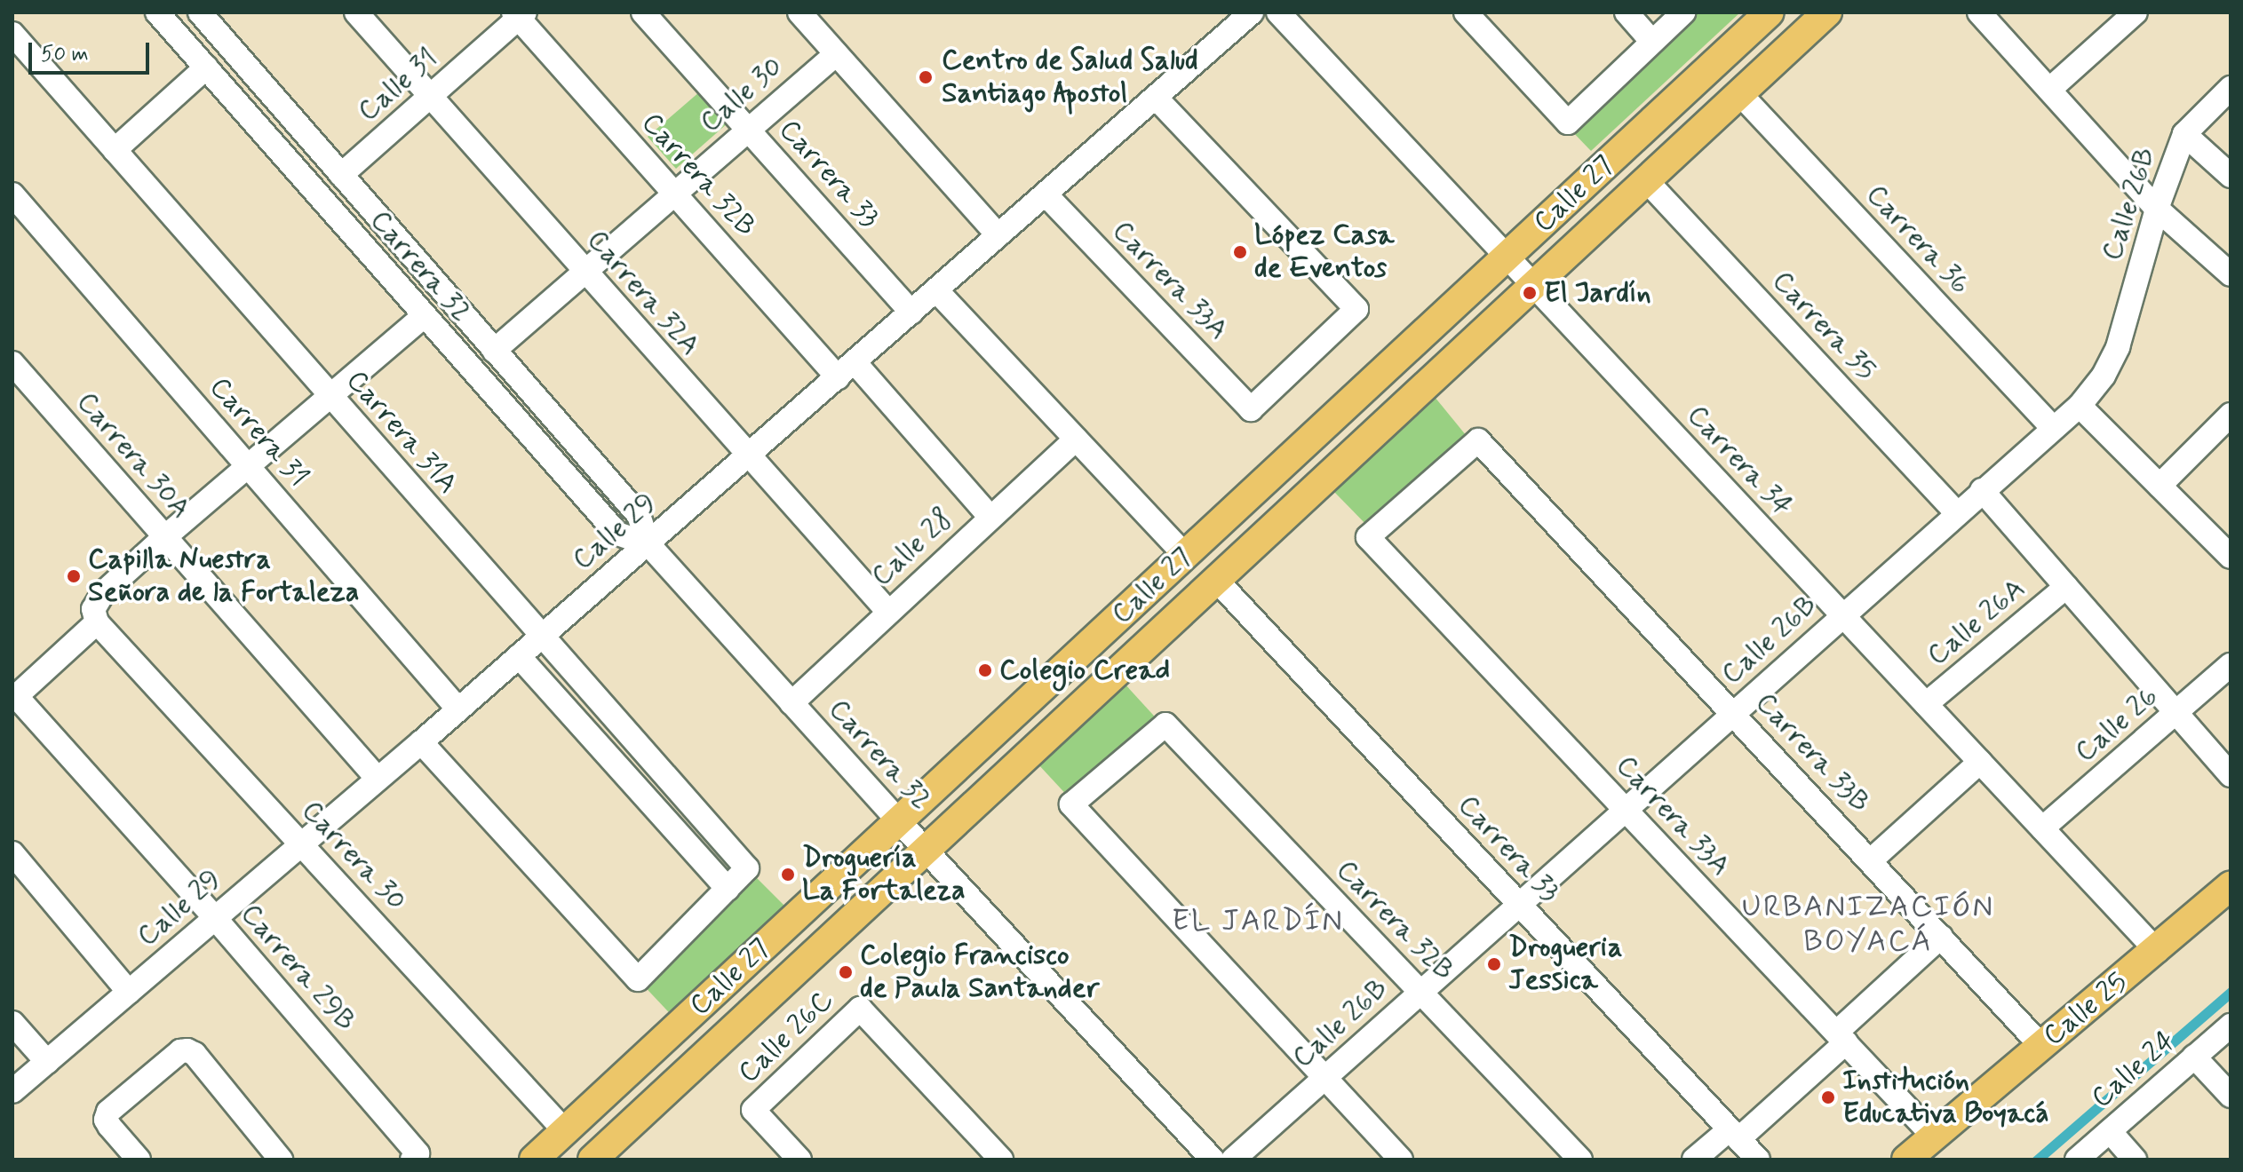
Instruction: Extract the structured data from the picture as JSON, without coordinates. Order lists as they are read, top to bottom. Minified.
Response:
{"streets":{"main road":["Calle 27","Calle 25"],"street":["Calle 31","Calle 30","Carrera 33","Carrera 32B","Calle 26B","Carrera 36","Carrera 32","Carrera 33A","Carrera 32A","Carrera 35","Carrera 31","Carrera 31A","Carrera 30A","Carrera 34","Calle 29","Calle 28","Calle 26A","Calle 26","Carrera 33B","Carrera 30","Carrera 29B","Calle 26C","Calle 24"]},"crossings":[["Calle 31","Carrera 32B"],["Calle 31","Carrera 32"],["Calle 31","Carrera 32A"],["Calle 30","Carrera 33"],["Calle 30","Carrera 32B"],["Calle 30","Carrera 32"],["Calle 30","Carrera 32A"],["Carrera 33","Calle 27"],["Carrera 33","Calle 26B"],["Carrera 33","Calle 29"],["Carrera 32B","Calle 26B"],["Carrera 32B","Calle 29"],["Carrera 32B","Calle 28"],["Calle 27","Carrera 36"],["Calle 27","Carrera 32"],["Calle 27","Carrera 35"],["Calle 27","Carrera 34"],["Calle 27","Carrera 30"],["Calle 26B","Carrera 36"],["Calle 26B","Carrera 33A"],["Calle 26B","Carrera 35"],["Calle 26B","Carrera 34"],["Calle 26B","Carrera 33B"],["Carrera 32","Calle 29"],["Carrera 32","Calle 28"],["Carrera 33A","Calle 29"],["Carrera 33A","Carrera 33B"],["Carrera 33A","Calle 25"],["Carrera 32A","Calle 29"],["Carrera 32A","Calle 28"],["Carrera 31","Calle 29"],["Carrera 31A","Calle 29"],["Carrera 30A","Calle 29"],["Carrera 34","Calle 26A"],["Carrera 34","Calle 26"],["Carrera 34","Calle 25"],["Calle 29","Carrera 30"],["Calle 29","Carrera 29B"],["Carrera 33B","Calle 25"]],"districts":["URBANIZACIÓN BOYACÁ","EL JARDÍN"],"places":["Centro de Salud Salud Santiago Apostol","López Casa de Eventos","El Jardín","Capilla Nuestra Señora de la Fortaleza","Colegio Cread","Droguería La Fortaleza","Drogueria Jessica","Colegio Francisco de Paula Santander","Institución Educativa Boyacá"],"scale_bar":"50 m"}
